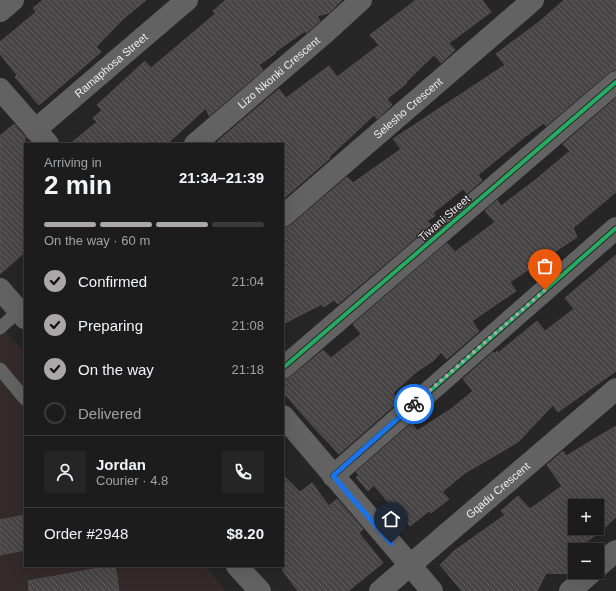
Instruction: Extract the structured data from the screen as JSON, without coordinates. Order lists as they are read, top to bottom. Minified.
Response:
{"streets":{"street":["Ramaphosa Street","Lizo Nkonki Crescent","Selesho Crescent","Tiwani Street","Gqadu Crescent"]},"page":{"heading":["2 min","Arriving in","21:34–21:39"],"panel":["Jordan","Courier · 4.8","Order #2948","$8.20"],"bar":"On the way · 60 m","list":[["Confirmed","21:04"],["Preparing","21:08"],["On the way","21:18"],"Delivered"],"map_buttons":["+","−"]}}
